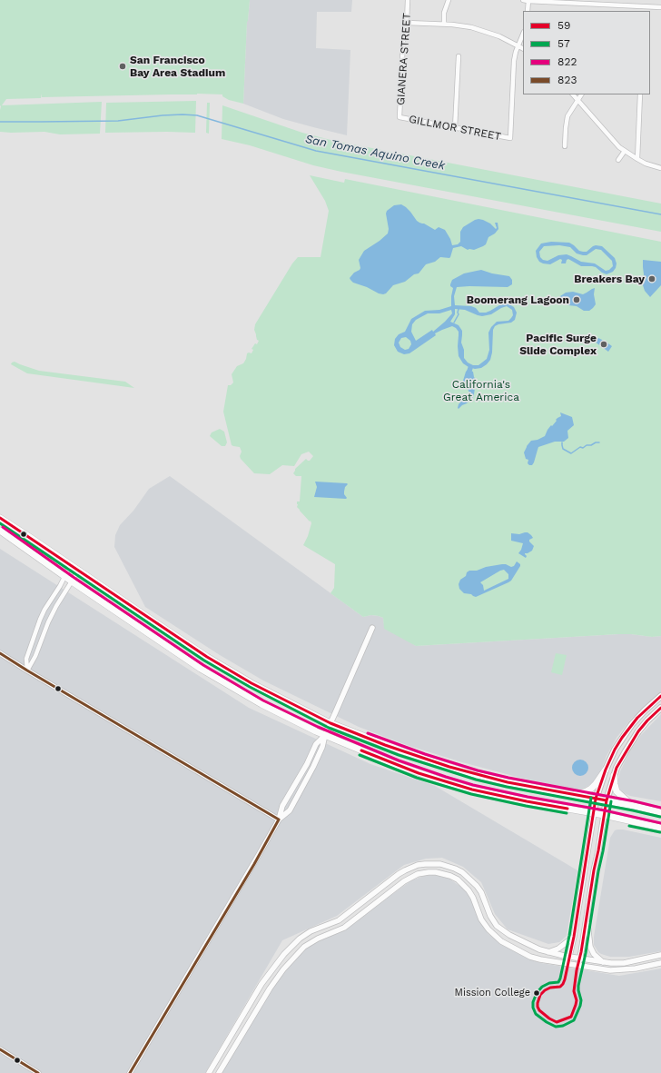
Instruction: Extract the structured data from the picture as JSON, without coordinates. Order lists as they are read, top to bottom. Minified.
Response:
{"streets":{"street":["GIANERA STREET","GILLMOR STREET"]},"crossings":[["GIANERA STREET","GILLMOR STREET"]],"water":["San Tomas Aquino Creek"],"parks":["California's Great America"],"places":["San Francisco Bay Area Stadium","Breakers Bay","Boomerang Lagoon","Pacific Surge Slide Complex","Mission College"],"lines":["transit line 59","transit line 57","transit line 822","transit line 823"],"legend":["59","57","822","823"]}
